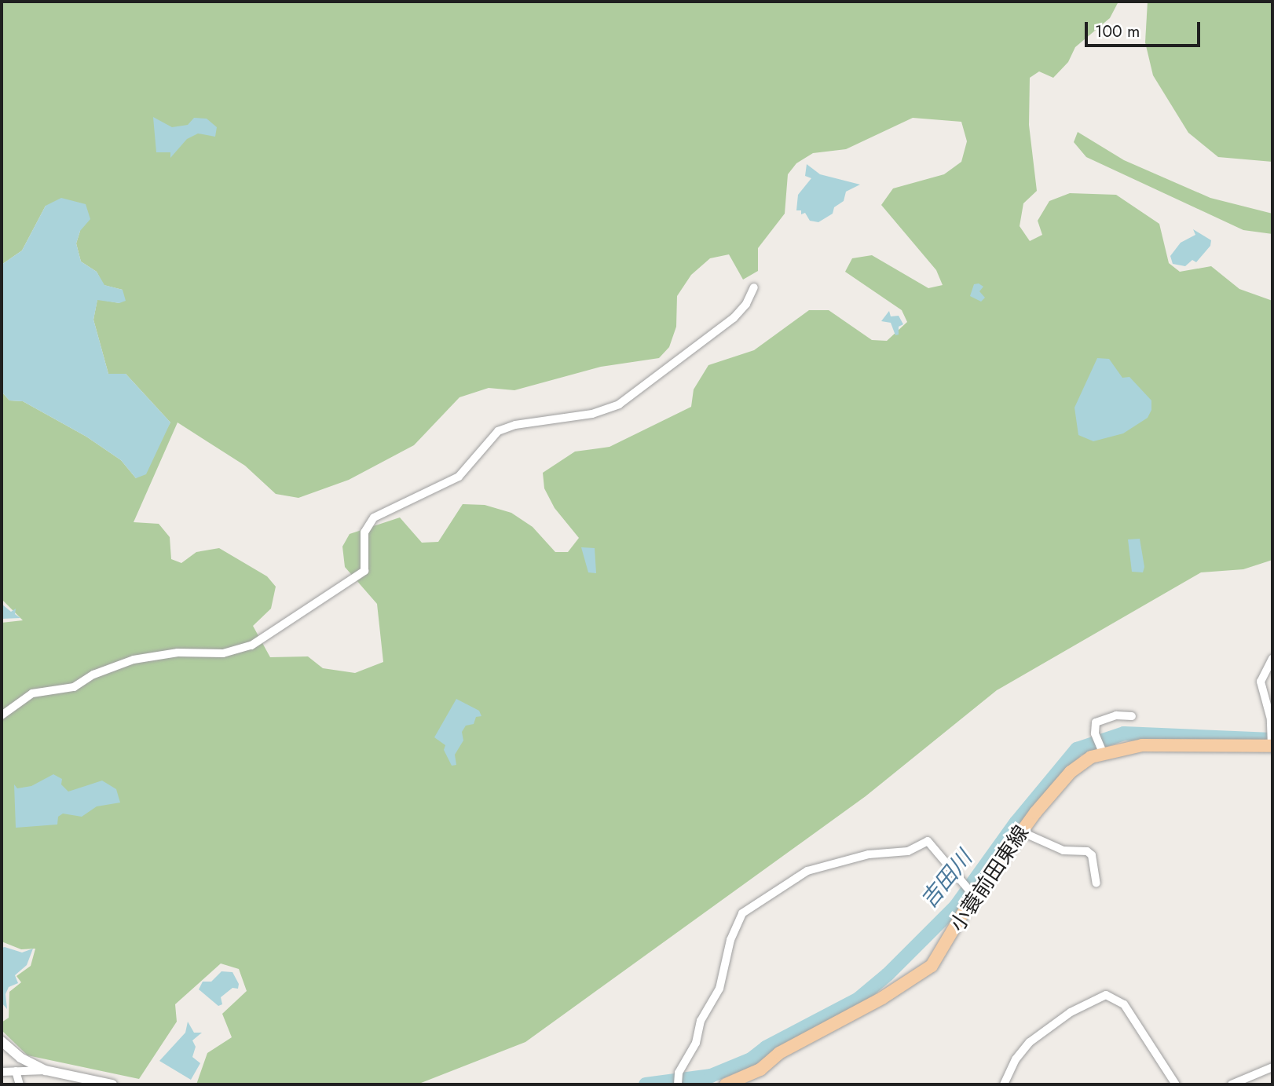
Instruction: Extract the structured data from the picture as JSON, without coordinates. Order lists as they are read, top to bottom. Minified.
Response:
{"streets":{"main road":["小蓑前田東線"]},"water":["吉田川"],"scale_bar":"100 m"}
